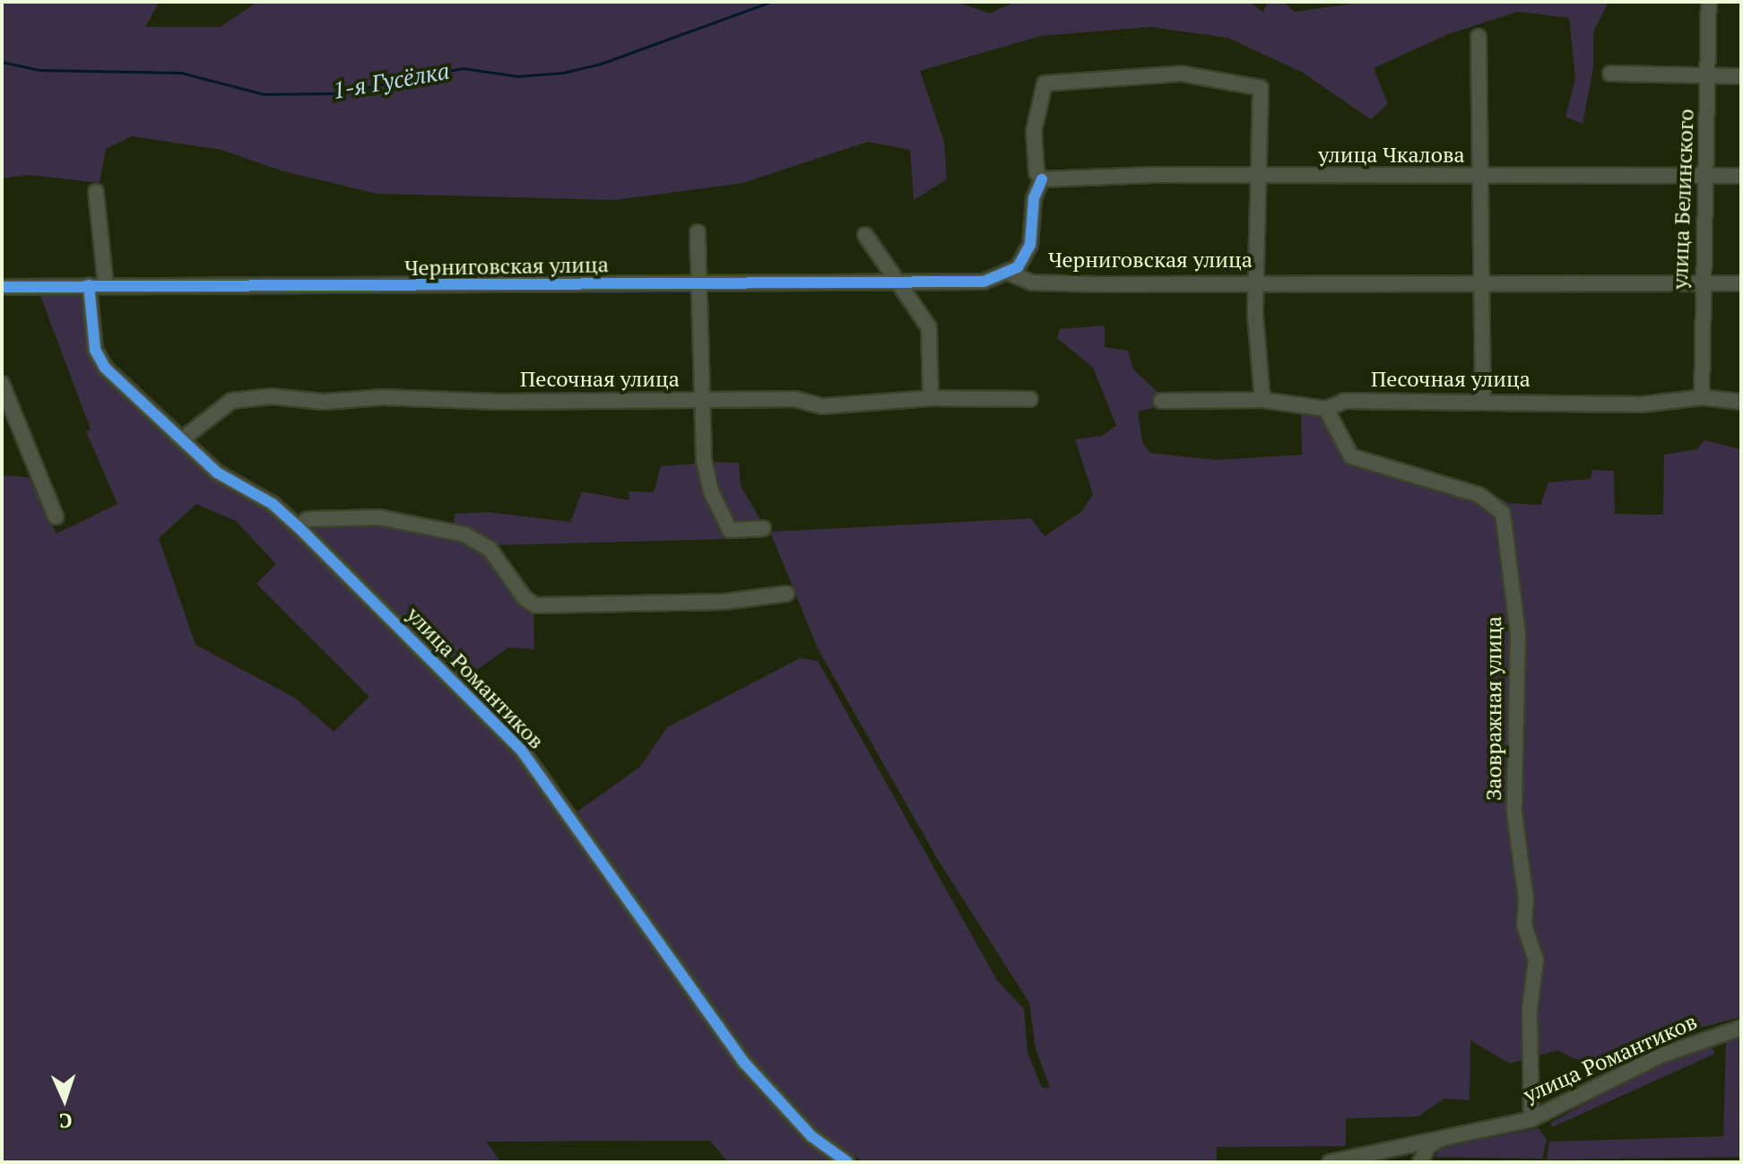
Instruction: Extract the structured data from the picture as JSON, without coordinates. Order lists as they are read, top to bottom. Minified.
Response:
{"streets":{"street":["улица Чкалова","улица Белинского","Черниговская улица","Песочная улица","улица Романтиков","Заовражная улица"]},"crossings":[["улица Чкалова","улица Белинского"],["улица Белинского","Черниговская улица"],["улица Белинского","Песочная улица"],["Черниговская улица","улица Романтиков"],["Песочная улица","улица Романтиков"],["Песочная улица","Заовражная улица"],["улица Романтиков","Заовражная улица"]],"water":["1-я Гусёлка"],"north":"bottom"}
